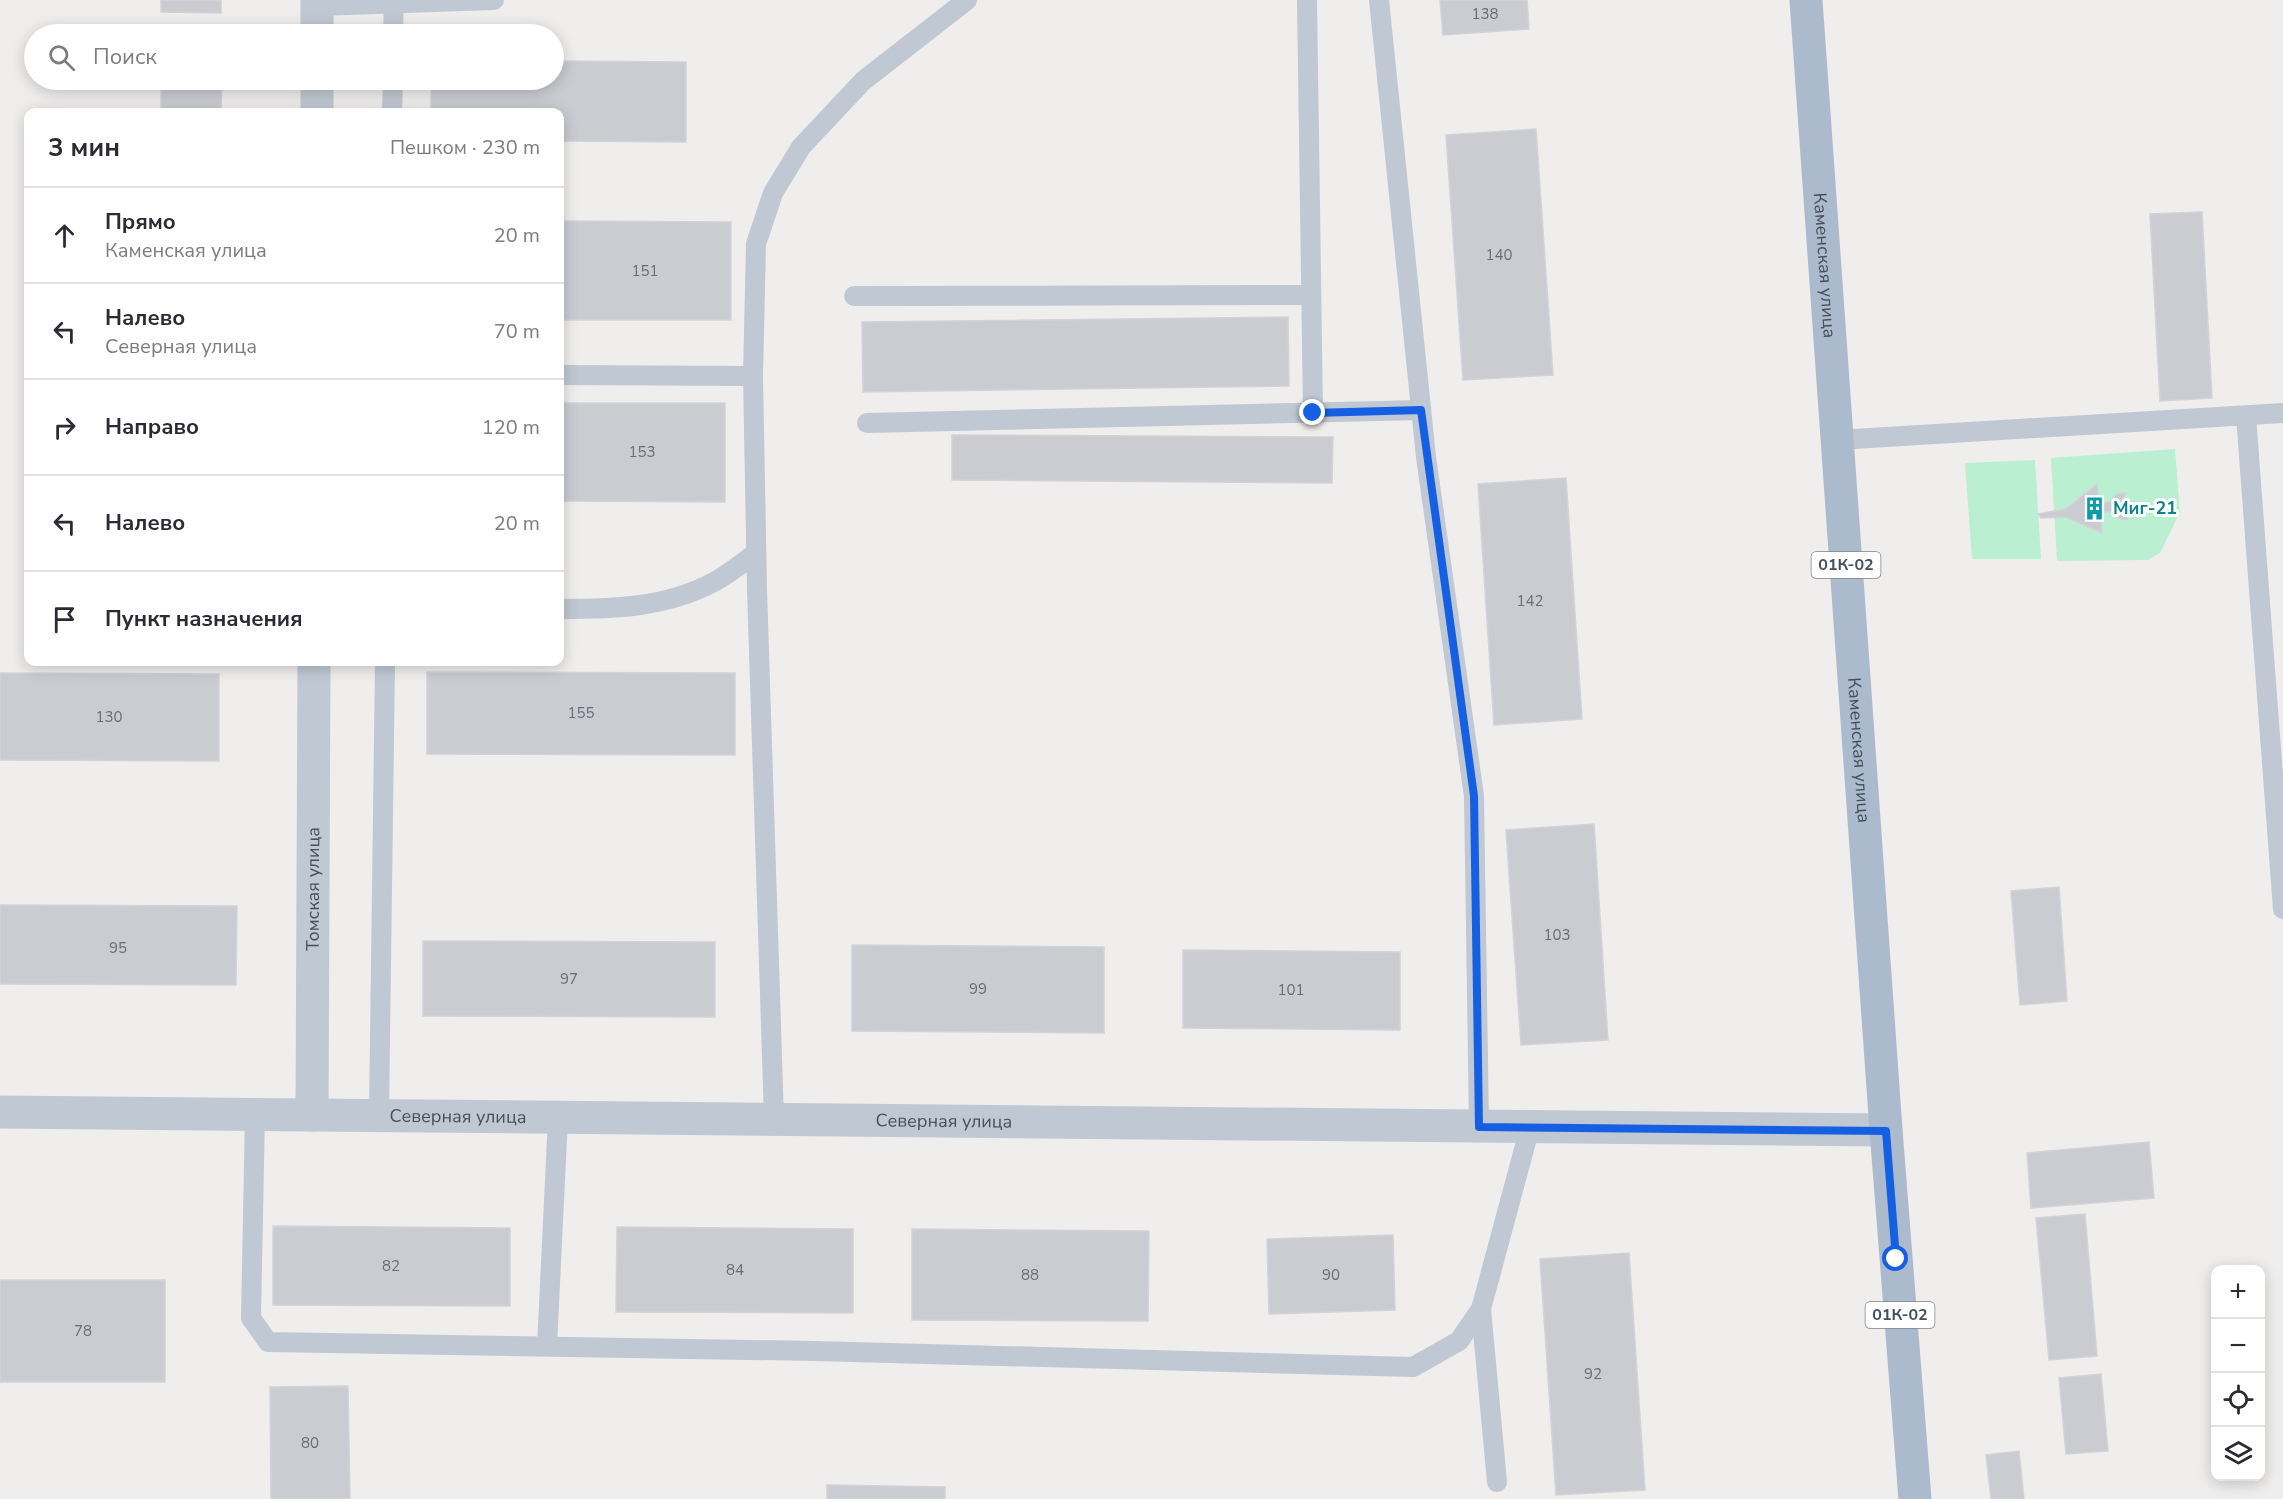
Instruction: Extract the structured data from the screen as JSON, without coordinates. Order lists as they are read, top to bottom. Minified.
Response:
{"streets":{"main road":["Каменская улица","01К-02"],"street":["Томская улица","Северная улица"]},"crossings":[["Каменская улица","Северная улица"],["Томская улица","Северная улица"]],"places":{"building":["Миг-21"]},"house_numbers":["138","140","151","153","142","155","130","103","95","97","99","101","82","84","88","90","78","92","80"],"page":{"search":"Поиск","heading":["3 мин","Пешком · 230 m"],"list":[["Прямо","Каменская улица","20 m"],["Налево","Северная улица","70 m"],["Направо","120 m"],["Налево","20 m"],"Пункт назначения"],"map_buttons":["+","−"]}}
